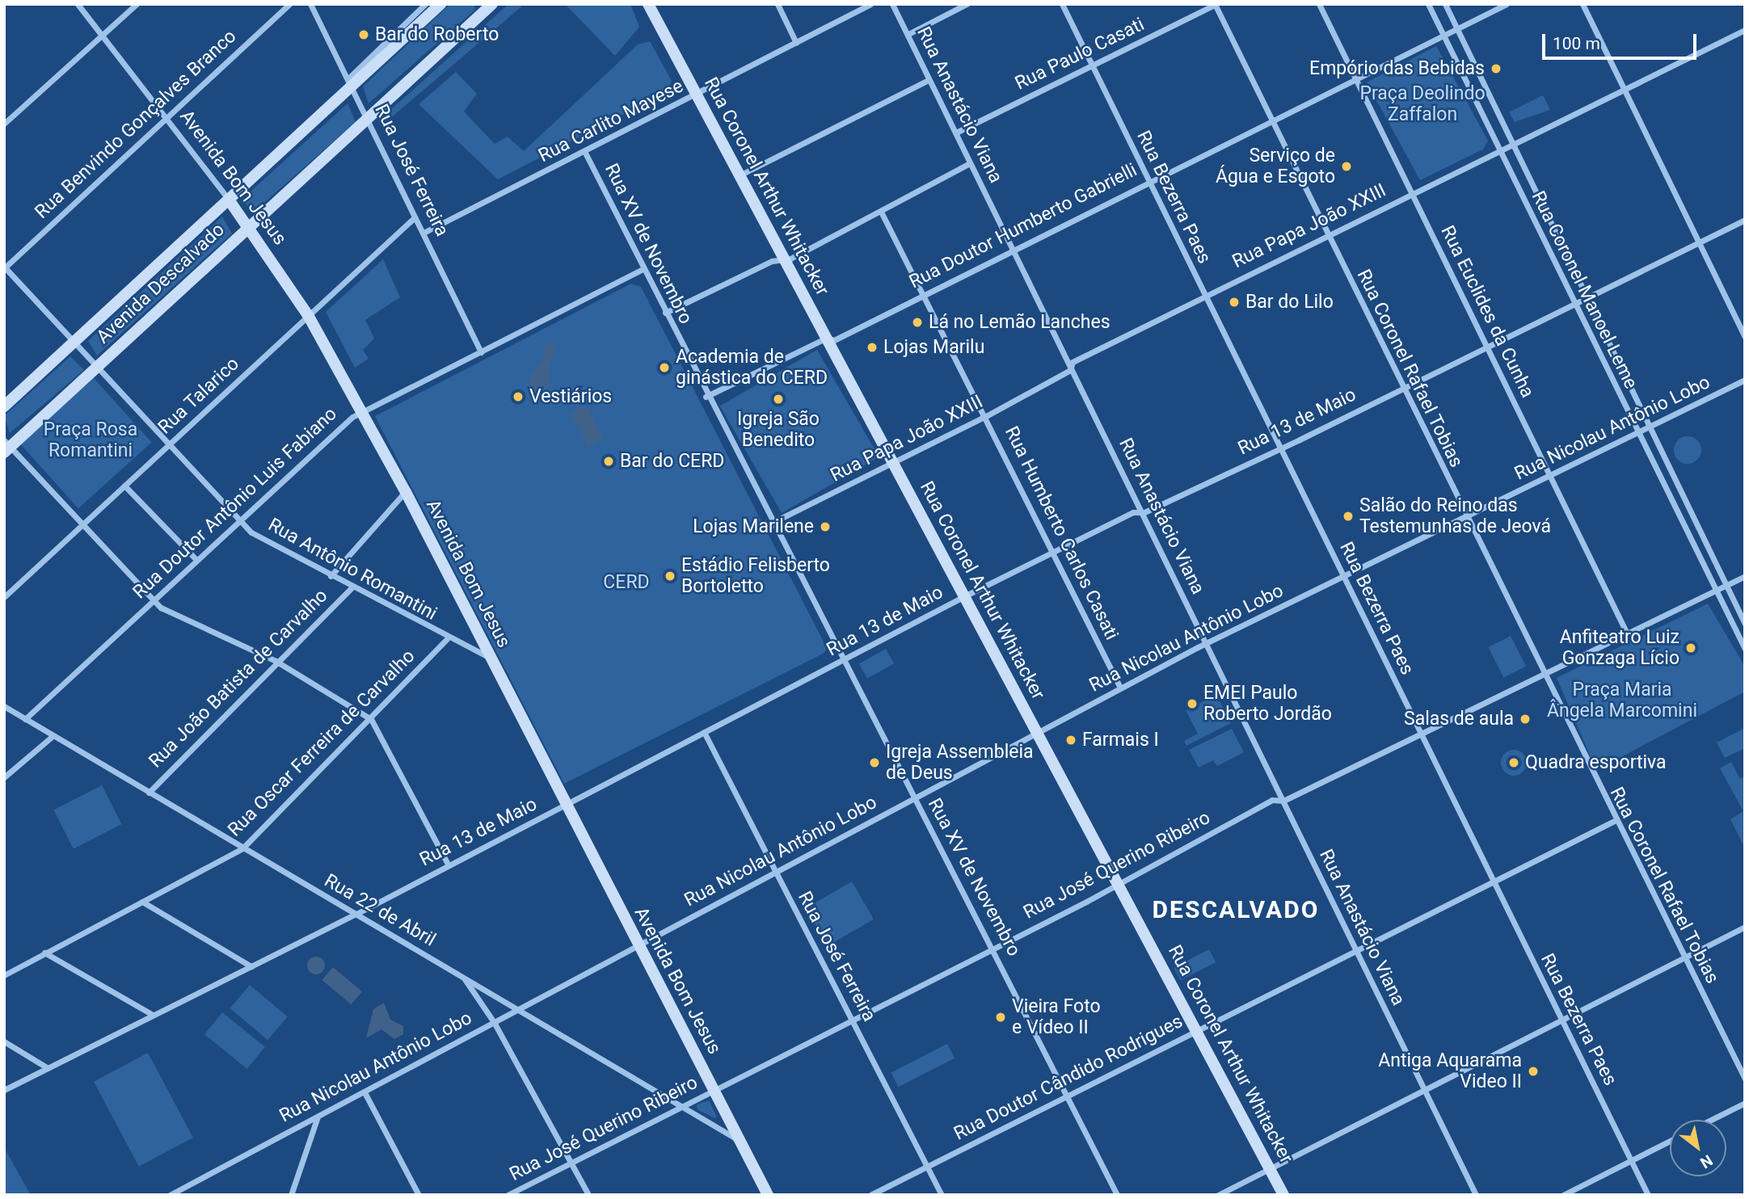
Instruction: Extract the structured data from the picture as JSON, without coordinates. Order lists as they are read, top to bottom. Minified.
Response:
{"streets":{"street":["Rua Paulo Casati","Rua Anastácio Viana","Rua Carlito Mayese","Rua Benvindo Gonçalves Branco","Rua José Ferreira","Avenida Bom Jesus","Rua Coronel Arthur Whitacker","Rua Bezerra Paes","Rua Doutor Humberto Gabrielli","Rua Papa João XXIII","Rua XV de Novembro","Avenida Descalvado","Rua Coronel Manoel Leme","Rua Euclides da Cunha","Rua Coronel Rafael Tobias","Rua Talarico","Rua 13 de Maio","Rua Nicolau Antônio Lobo","Rua Doutor Antônio Luis Fabiano","Rua Humberto Carlos Casati","Rua Antônio Romantini","Rua João Batista de Carvalho","Rua Oscar Ferreira de Carvalho","Rua José Querino Ribeiro","Rua 22 de Abril","Rua Doutor Cândido Rodrigues"]},"crossings":[["Rua Paulo Casati","Rua Anastácio Viana"],["Rua Paulo Casati","Rua Bezerra Paes"],["Rua Paulo Casati","Rua Coronel Rafael Tobias"],["Rua Anastácio Viana","Rua Doutor Humberto Gabrielli"],["Rua Anastácio Viana","Rua Papa João XXIII"],["Rua Anastácio Viana","Rua 13 de Maio"],["Rua Anastácio Viana","Rua Nicolau Antônio Lobo"],["Rua Anastácio Viana","Rua José Querino Ribeiro"],["Rua Anastácio Viana","Rua Doutor Cândido Rodrigues"],["Rua Carlito Mayese","Rua José Ferreira"],["Rua Carlito Mayese","Rua Coronel Arthur Whitacker"],["Rua Carlito Mayese","Rua XV de Novembro"],["Rua Benvindo Gonçalves Branco","Avenida Bom Jesus"],["Rua Benvindo Gonçalves Branco","Rua Antônio Romantini"],["Rua José Ferreira","Avenida Descalvado"],["Rua José Ferreira","Rua Talarico"],["Rua José Ferreira","Rua 13 de Maio"],["Rua José Ferreira","Rua Nicolau Antônio Lobo"],["Rua José Ferreira","Rua Doutor Antônio Luis Fabiano"],["Rua José Ferreira","Rua José Querino Ribeiro"],["Rua José Ferreira","Rua Doutor Cândido Rodrigues"],["Avenida Bom Jesus","Avenida Descalvado"],["Avenida Bom Jesus","Rua Talarico"],["Avenida Bom Jesus","Rua 13 de Maio"],["Avenida Bom Jesus","Rua Nicolau Antônio Lobo"],["Avenida Bom Jesus","Rua Doutor Antônio Luis Fabiano"],["Avenida Bom Jesus","Rua Antônio Romantini"],["Avenida Bom Jesus","Rua João Batista de Carvalho"],["Avenida Bom Jesus","Rua José Querino Ribeiro"],["Avenida Bom Jesus","Rua 22 de Abril"],["Rua Coronel Arthur Whitacker","Rua Doutor Humberto Gabrielli"],["Rua Coronel Arthur Whitacker","Rua Papa João XXIII"],["Rua Coronel Arthur Whitacker","Rua 13 de Maio"],["Rua Coronel Arthur Whitacker","Rua Nicolau Antônio Lobo"],["Rua Coronel Arthur Whitacker","Rua José Querino Ribeiro"],["Rua Coronel Arthur Whitacker","Rua Doutor Cândido Rodrigues"],["Rua Bezerra Paes","Rua Doutor Humberto Gabrielli"],["Rua Bezerra Paes","Rua Papa João XXIII"],["Rua Bezerra Paes","Rua 13 de Maio"],["Rua Bezerra Paes","Rua Nicolau Antônio Lobo"],["Rua Bezerra Paes","Rua José Querino Ribeiro"],["Rua Bezerra Paes","Rua Doutor Cândido Rodrigues"],["Rua Doutor Humberto Gabrielli","Rua XV de Novembro"],["Rua Doutor Humberto Gabrielli","Rua Coronel Manoel Leme"],["Rua Doutor Humberto Gabrielli","Rua Euclides da Cunha"],["Rua Doutor Humberto Gabrielli","Rua Coronel Rafael Tobias"],["Rua Doutor Humberto Gabrielli","Rua Humberto Carlos Casati"],["Rua Papa João XXIII","Rua XV de Novembro"],["Rua Papa João XXIII","Rua Coronel Manoel Leme"],["Rua Papa João XXIII","Rua Euclides da Cunha"],["Rua Papa João XXIII","Rua Coronel Rafael Tobias"],["Rua Papa João XXIII","Rua Humberto Carlos Casati"],["Rua XV de Novembro","Rua 13 de Maio"],["Rua XV de Novembro","Rua Nicolau Antônio Lobo"],["Rua XV de Novembro","Rua Doutor Antônio Luis Fabiano"],["Rua XV de Novembro","Rua José Querino Ribeiro"],["Rua XV de Novembro","Rua Doutor Cândido Rodrigues"],["Avenida Descalvado","Rua Antônio Romantini"],["Rua Coronel Manoel Leme","Rua 13 de Maio"],["Rua Coronel Manoel Leme","Rua Nicolau Antônio Lobo"],["Rua Coronel Manoel Leme","Rua José Querino Ribeiro"],["Rua Euclides da Cunha","Rua 13 de Maio"],["Rua Euclides da Cunha","Rua Nicolau Antônio Lobo"],["Rua Euclides da Cunha","Rua José Querino Ribeiro"],["Rua Coronel Rafael Tobias","Rua 13 de Maio"],["Rua Coronel Rafael Tobias","Rua Nicolau Antônio Lobo"],["Rua Coronel Rafael Tobias","Rua José Querino Ribeiro"],["Rua Coronel Rafael Tobias","Rua Doutor Cândido Rodrigues"],["Rua Talarico","Rua Antônio Romantini"],["Rua 13 de Maio","Rua Humberto Carlos Casati"],["Rua 13 de Maio","Rua 22 de Abril"],["Rua Nicolau Antônio Lobo","Rua Humberto Carlos Casati"],["Rua Nicolau Antônio Lobo","Rua 22 de Abril"],["Rua Doutor Antônio Luis Fabiano","Rua Antônio Romantini"],["Rua Doutor Antônio Luis Fabiano","Rua 22 de Abril"],["Rua Antônio Romantini","Rua João Batista de Carvalho"],["Rua Antônio Romantini","Rua Oscar Ferreira de Carvalho"],["Rua João Batista de Carvalho","Rua 22 de Abril"],["Rua Oscar Ferreira de Carvalho","Rua 22 de Abril"],["Rua José Querino Ribeiro","Rua 22 de Abril"]],"districts":["DESCALVADO"],"parks":["Praça Deolindo Zaffalon","Praça Rosa Romantini","CERD","Praça Maria Ângela Marcomini"],"places":["Bar do Roberto","Empório das Bebidas","Serviço de Água e Esgoto","Bar do Lilo","Lá no Lemão Lanches","Lojas Marilu","Academia de ginástica do CERD","Vestiários","Igreja São Benedito","Bar do CERD","Salão do Reino das Testemunhas de Jeová","Lojas Marilene","Estádio Felisberto Bortoletto","Anfiteatro Luiz Gonzaga Lício","EMEI Paulo Roberto Jordão","Salas de aula","Farmais I","Igreja Assembleia de Deus","Quadra esportiva","Vieira Foto e Vídeo II","Antiga Aquarama Video II"],"scale_bar":"100 m","north":"bottom right"}
